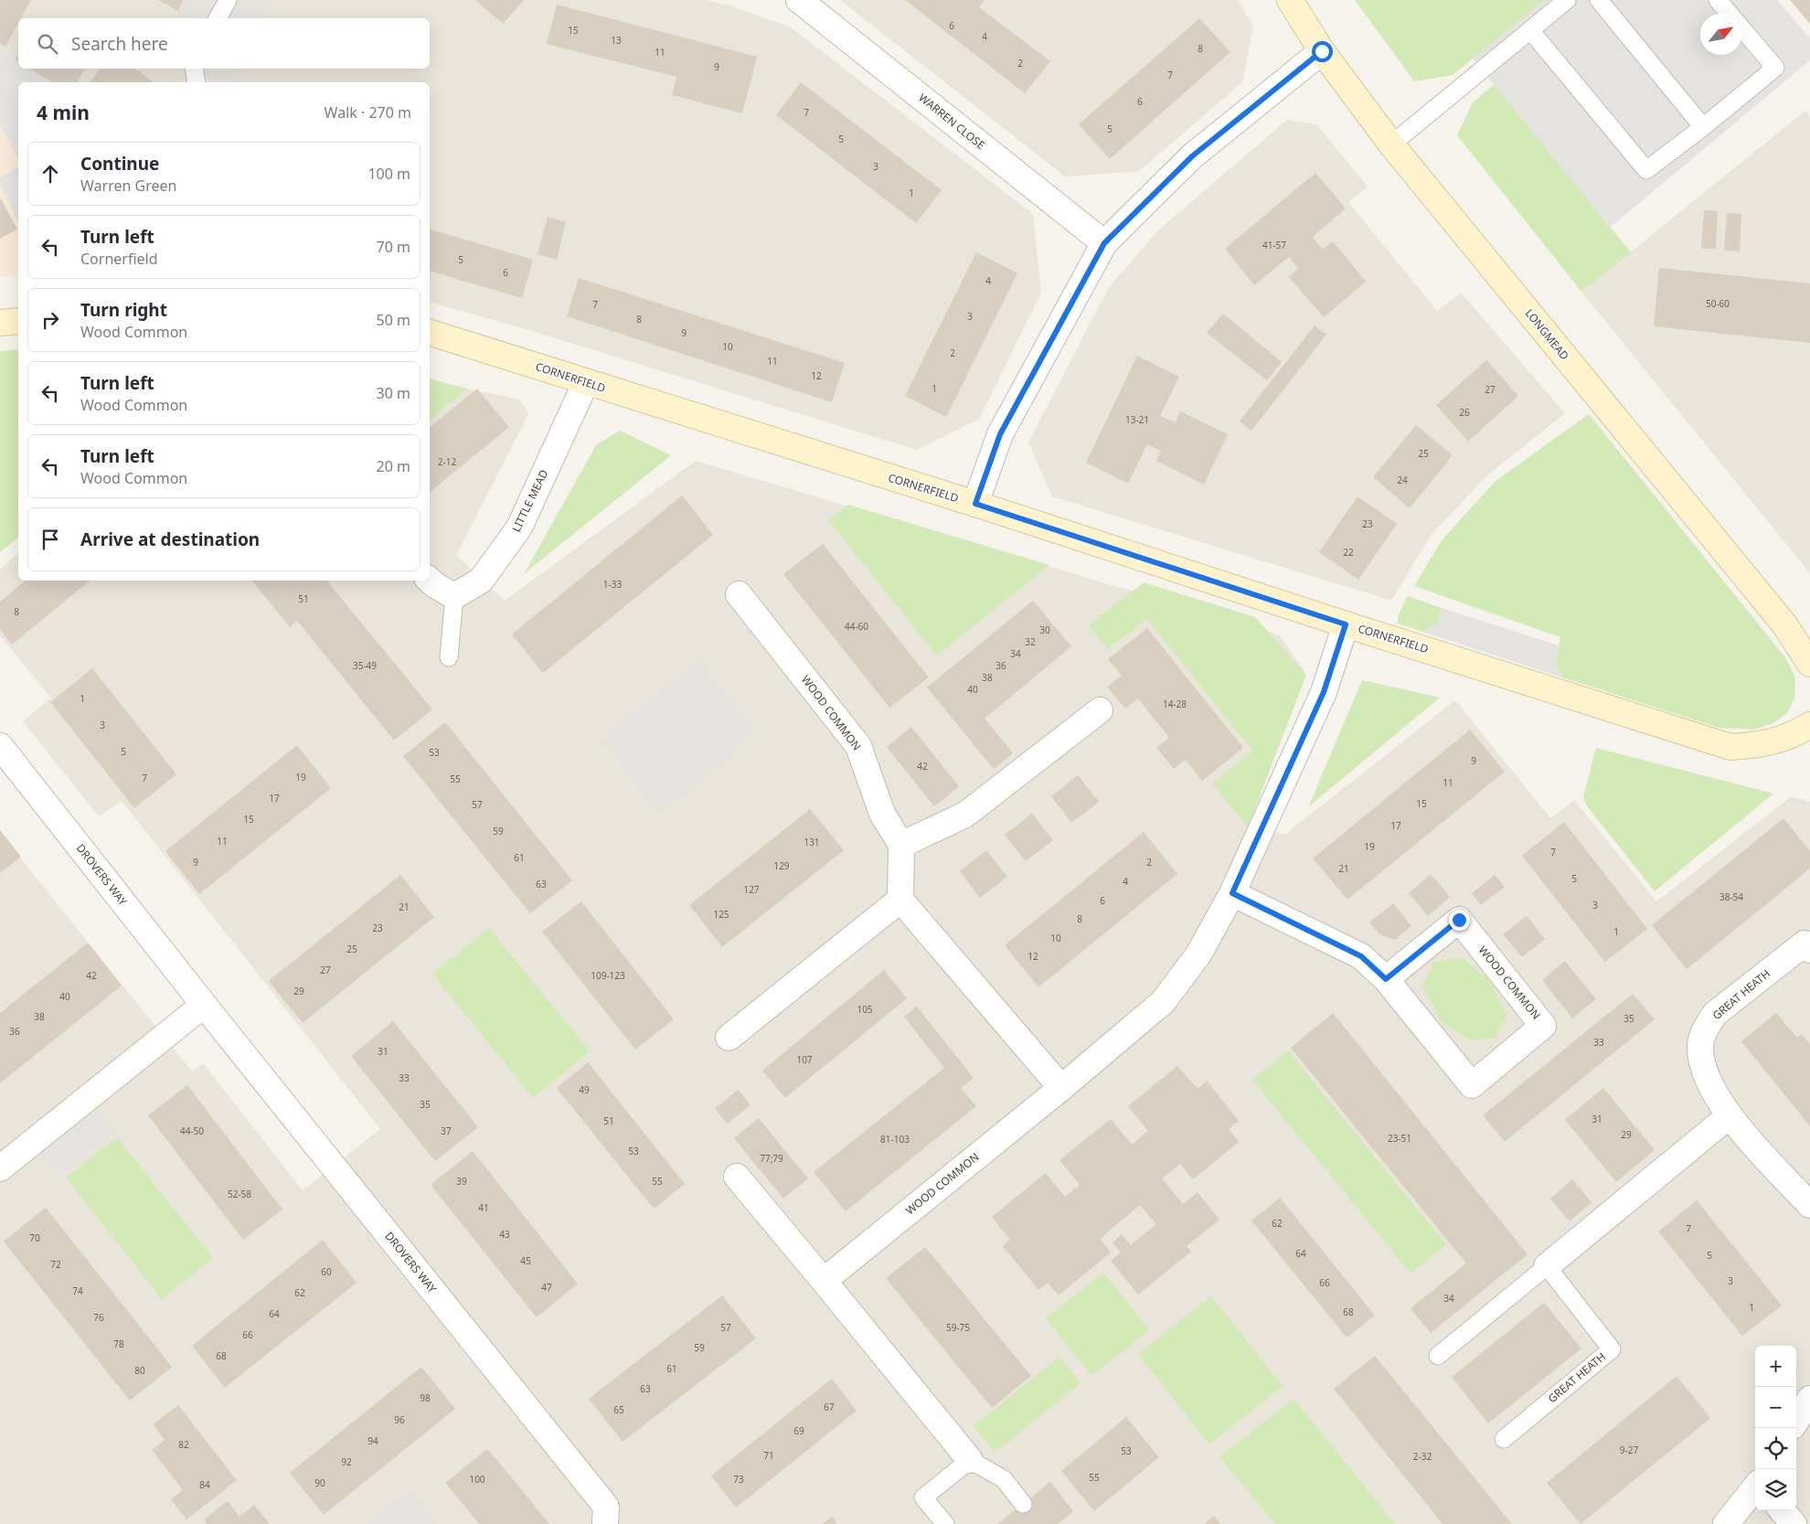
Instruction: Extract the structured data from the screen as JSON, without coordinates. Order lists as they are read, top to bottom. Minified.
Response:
{"streets":{"street":["WARREN CLOSE","LONGMEAD","CORNERFIELD","LITTLE MEAD","WOOD COMMON","DROVERS WAY","GREAT HEATH"]},"crossings":[["CORNERFIELD","LITTLE MEAD"],["CORNERFIELD","WOOD COMMON"]],"house_numbers":["6","15","4","13","8","11","2","9","7","6","7","5","5","3","1","41-57","5","6","4","50-60","7","3","8","9","10","2","11","12","1","27","26","13-21","25","2-12","24","23","22","1-33","51","8","44-60","30","32","34","35-49","36","38","40","1","14-28","3","5","53","9","42","19","7","55","11","17","15","57","15","17","59","11","131","19","7","61","9","2","129","21","5","4","63","127","38-54","6","3","21","125","8","23","1","10","25","12","27","42","109-123","29","40","105","38","35","36","33","31","107","33","49","35","31","51","44-50","37","29","23-51","81-103","53","77;79","39","55","52-58","41","62","7","43","70","64","5","45","72","60","3","66","47","74","62","34","1","68","64","76","57","59-75","66","78","59","68","61","80","63","98","67","65","96","69","94","82","9-27","53","71","2-32","92","55","100","73","90","84"],"north":"top right","page":{"search":"Search here","heading":["4 min","Walk · 270 m"],"list":[["Continue","Warren Green","100 m"],["Turn left","Cornerfield","70 m"],["Turn right","Wood Common","50 m"],["Turn left","Wood Common","30 m"],["Turn left","Wood Common","20 m"],"Arrive at destination"],"map_buttons":["+","−"]}}
